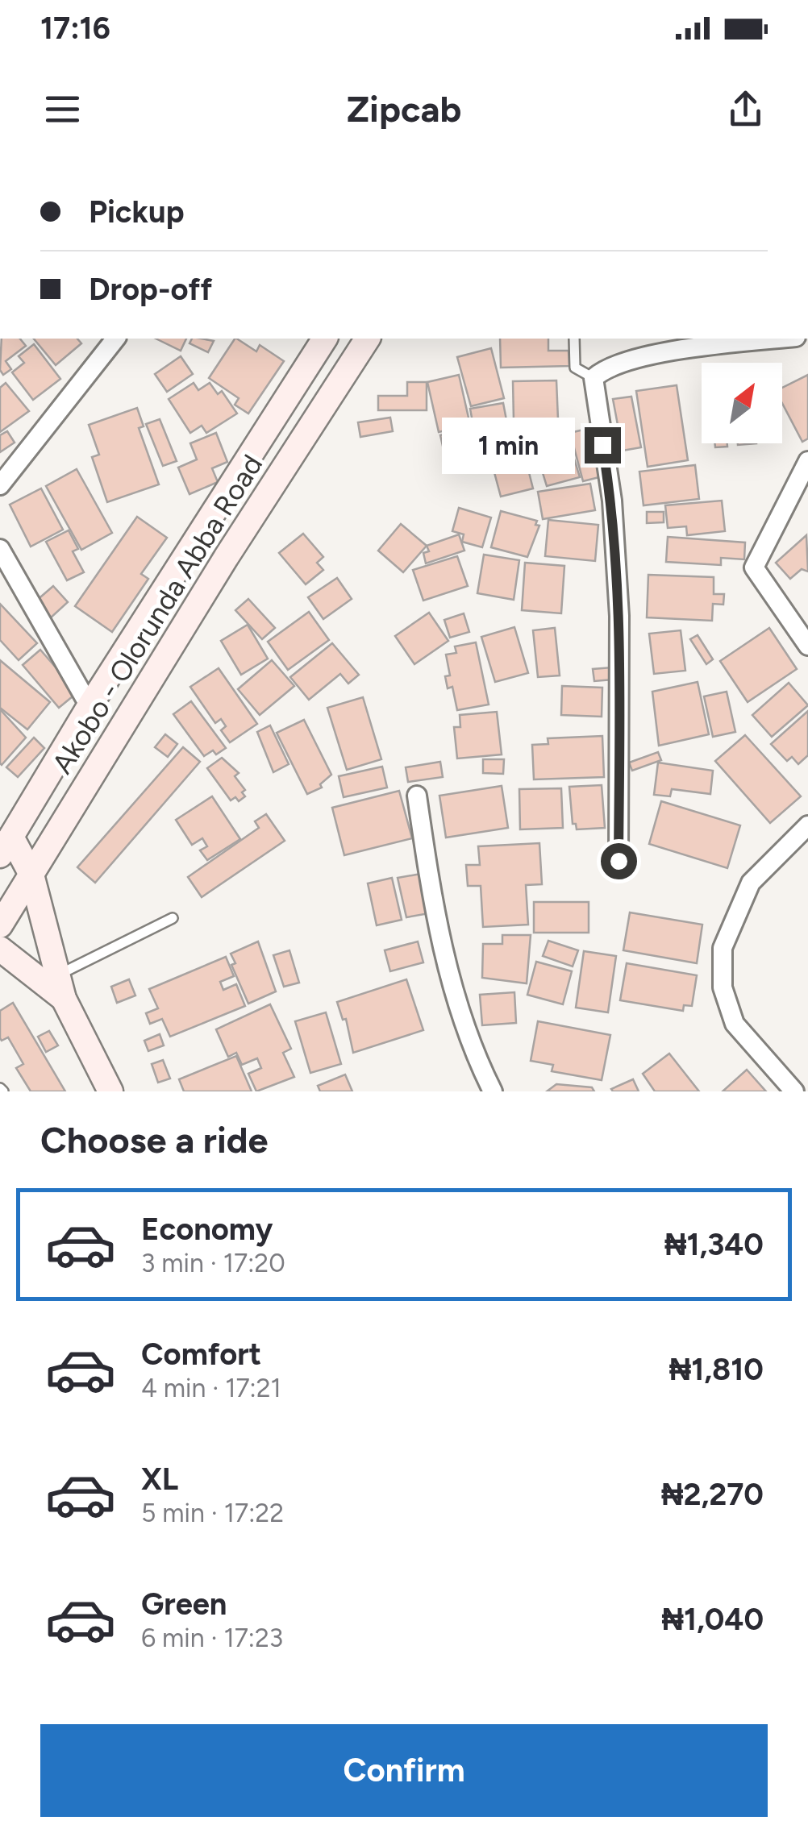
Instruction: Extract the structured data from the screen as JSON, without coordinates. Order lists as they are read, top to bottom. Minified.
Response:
{"streets":{"main road":["Akobo - Olorunda Abba Road"]},"north":"top right","page":{"status":"17:16","header":"Zipcab","banner":["Pickup","Drop-off"],"bubble":"1 min","heading":"Choose a ride","list":[{"name":"Economy","note":"3 min · 17:20","value":"₦1,340"},{"name":"Comfort","note":"4 min · 17:21","value":"₦1,810"},{"name":"XL","note":"5 min · 17:22","value":"₦2,270"},{"name":"Green","note":"6 min · 17:23","value":"₦1,040"}],"buttons":"Confirm"}}
